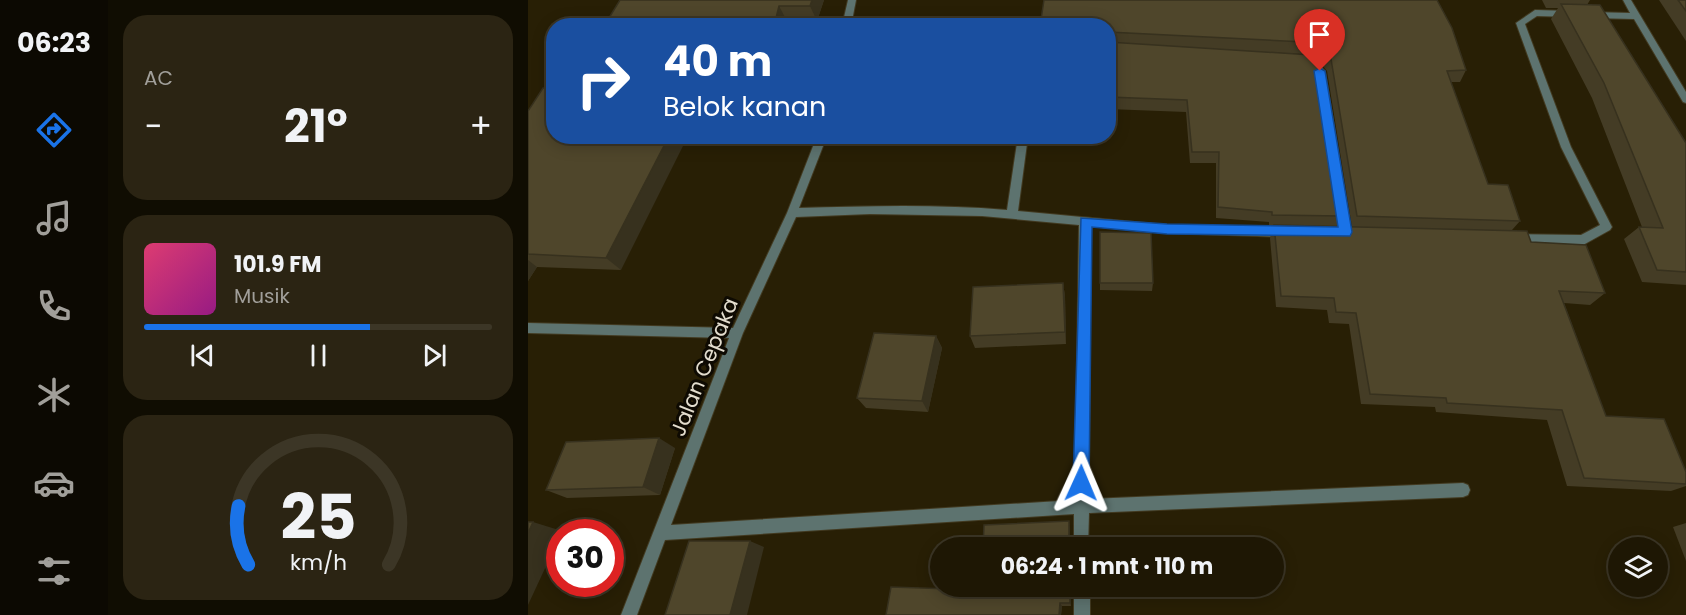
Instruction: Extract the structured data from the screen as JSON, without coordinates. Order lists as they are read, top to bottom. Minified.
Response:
{"streets":{"street":["Jalan Cepaka"]},"page":{"tabs":"06:23","tile":"AC","turn":["40 m","Belok kanan"],"heat":["−","21°","+"],"song":["101.9 FM","Musik"],"limit":"30","trip":"06:24 · 1 mnt · 110 m","gauge":["25","km/h"]}}
